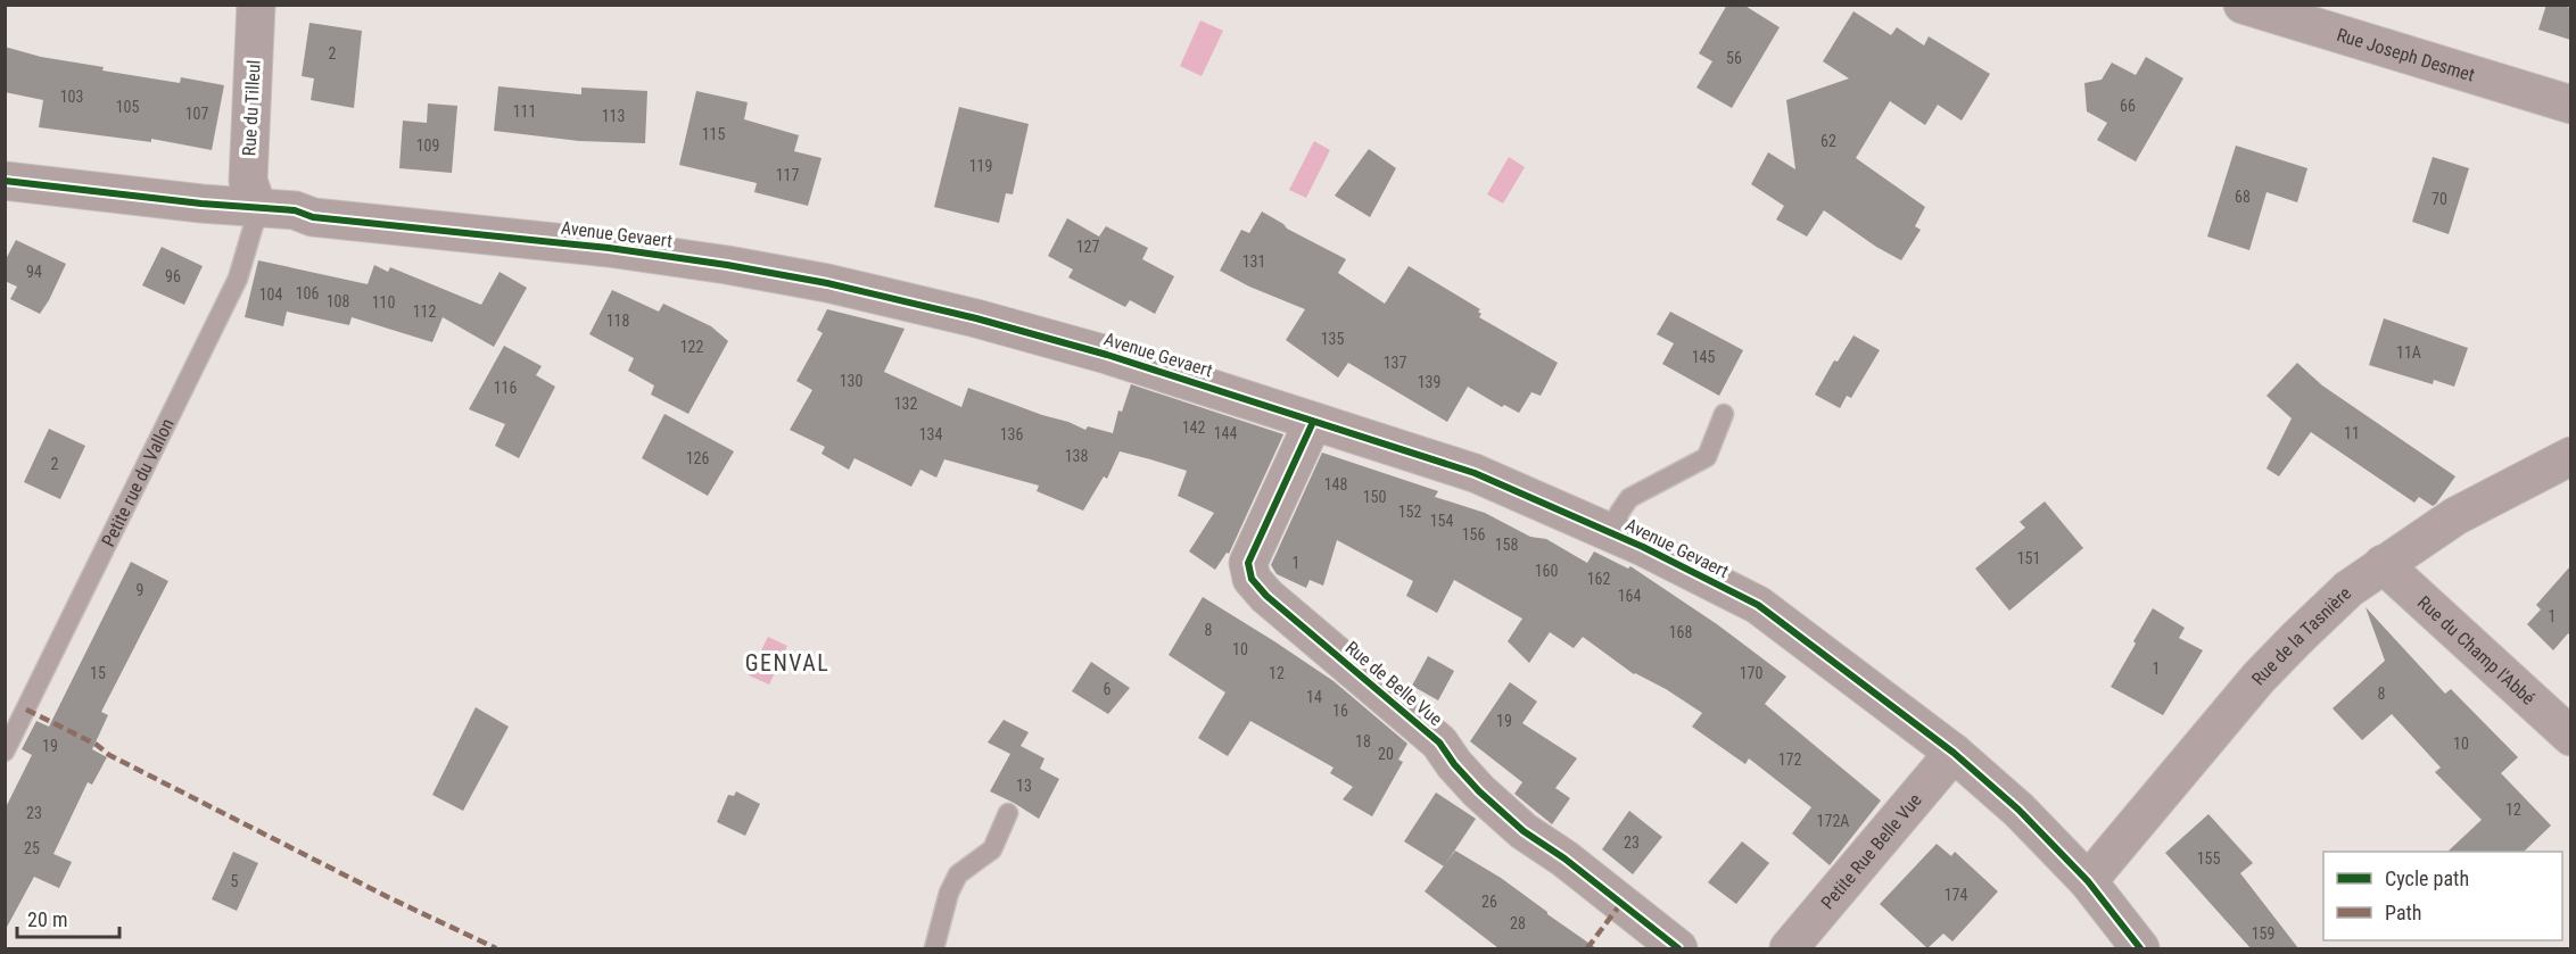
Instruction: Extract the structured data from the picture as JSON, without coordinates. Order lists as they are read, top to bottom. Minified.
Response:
{"streets":{"street":["Rue Joseph Desmet","Rue du Tilleul","Avenue Gevaert","Rue de la Tasnière","Rue du Champ l'Abbé","Rue de Belle Vue","Petite Rue Belle Vue"],"lane":["Petite rue du Vallon"]},"crossings":[["Rue du Tilleul","Avenue Gevaert"],["Rue du Tilleul","Petite rue du Vallon"],["Avenue Gevaert","Petite rue du Vallon"],["Avenue Gevaert","Rue de la Tasnière"],["Avenue Gevaert","Rue de Belle Vue"],["Avenue Gevaert","Petite Rue Belle Vue"],["Rue de la Tasnière","Rue du Champ l'Abbé"]],"districts":["GENVAL"],"house_numbers":["2","56","103","66","105","111","107","113","115","62","109","119","117","68","70","127","131","94","96","106","104","108","110","112","118","135","122","11A","145","137","130","139","116","132","142","144","11","134","136","138","126","2","148","150","152","154","156","158","151","1","160","162","9","164","1","8","168","10","1","15","12","170","6","8","14","16","19","18","10","19","20","172","13","12","23","172A","23","25","155","5","174","26","28","159"],"legend":["Cycle path","Path"],"scale_bar":"20 m"}
